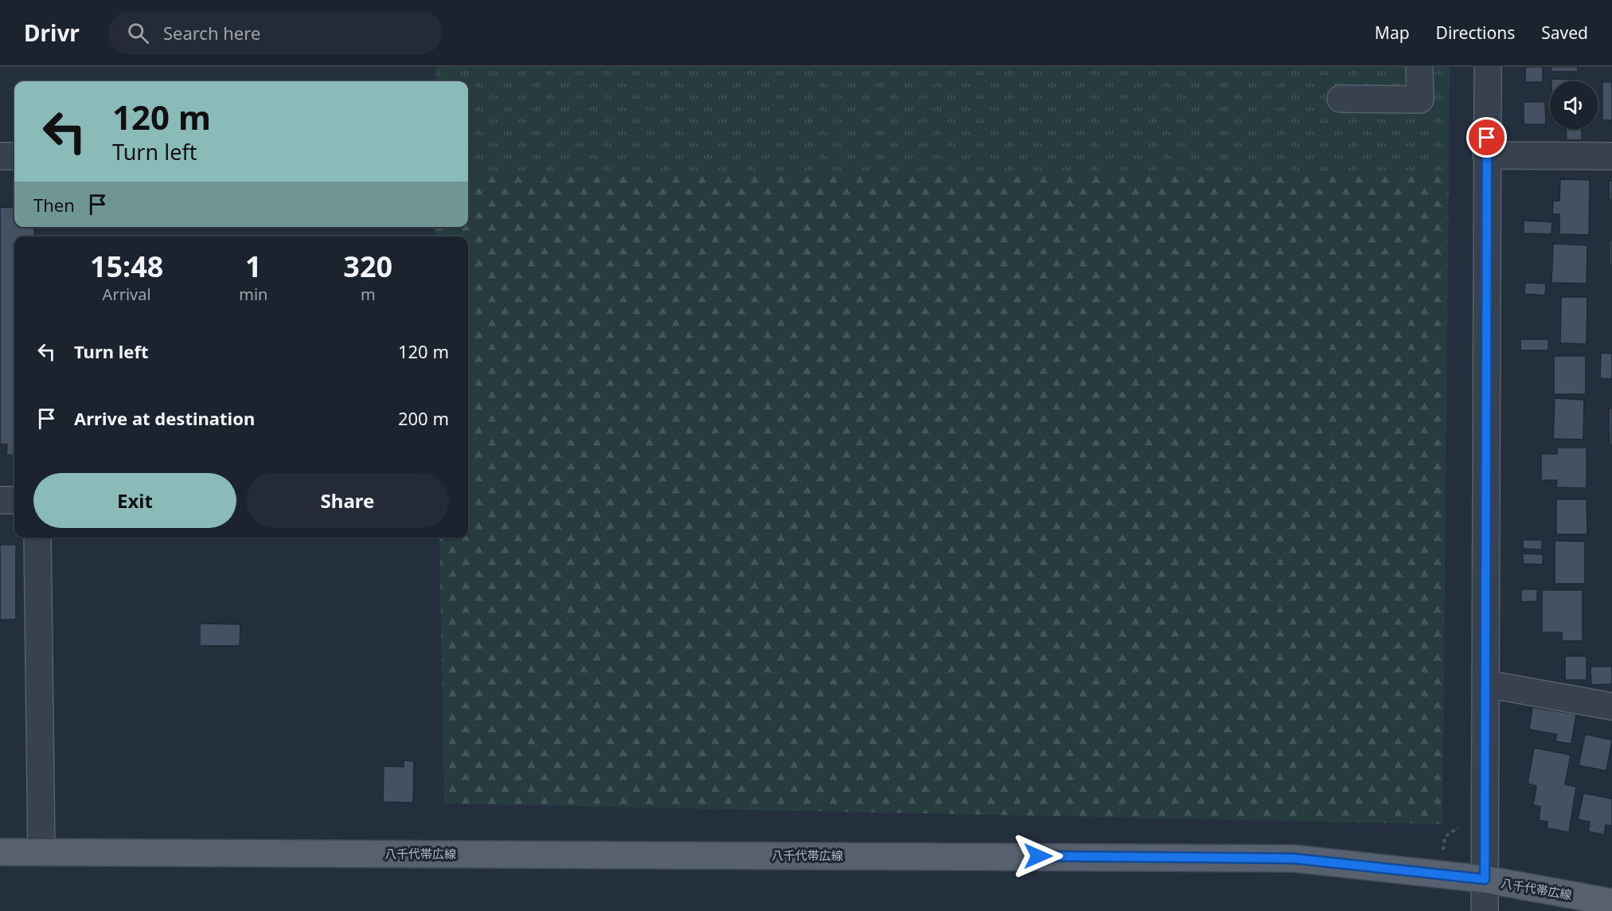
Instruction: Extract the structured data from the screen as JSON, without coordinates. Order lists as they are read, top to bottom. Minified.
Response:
{"streets":{"main road":["八千代帯広線"]},"page":{"header":"Drivr","search":"Search here","nav":["Map","Directions","Saved"],"turn":["120 m","Turn left"],"then":"Then","eta":["15:48","Arrival","1","min","320","m"],"list":[{"name":"Turn left","value":"120 m"},{"name":"Arrive at destination","value":"200 m"}],"buttons":["Exit","Share"]}}
